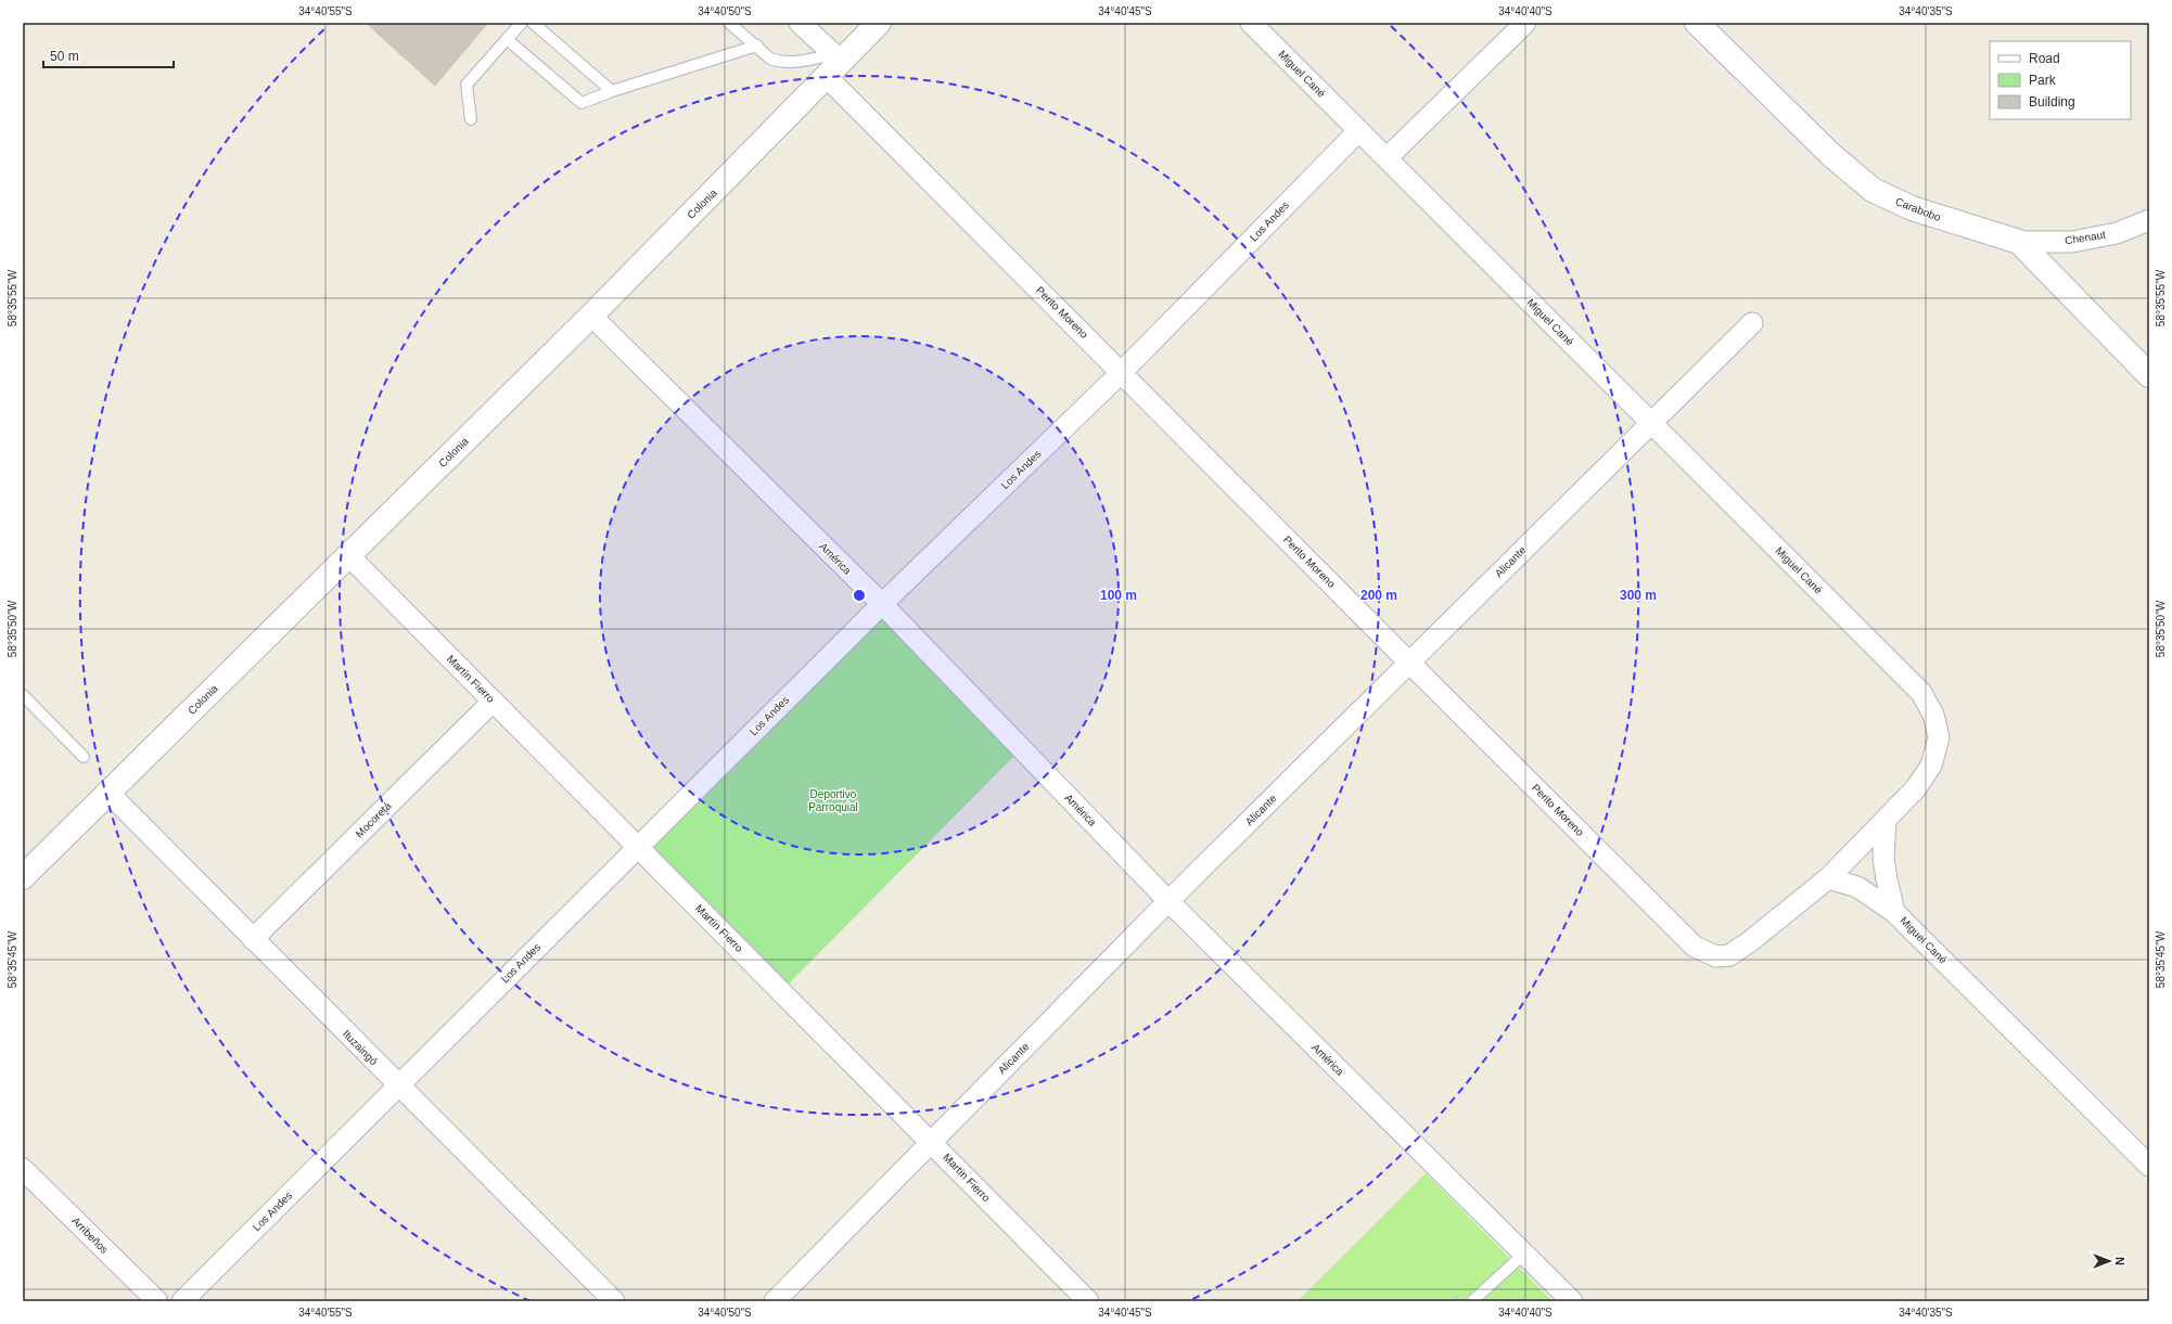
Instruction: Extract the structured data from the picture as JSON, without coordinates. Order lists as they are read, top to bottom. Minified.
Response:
{"streets":{"street":["Miguel Cané","Colonia","Carabobo","Los Andes","Chenaut","Perito Moreno","América","Alicante","Martín Fierro","Mocoretá","Ituzaingó","Arribeños"]},"crossings":[["Miguel Cané","Los Andes"],["Miguel Cané","Perito Moreno"],["Miguel Cané","Alicante"],["Colonia","Perito Moreno"],["Colonia","América"],["Colonia","Martín Fierro"],["Colonia","Ituzaingó"],["Carabobo","Chenaut"],["Los Andes","Perito Moreno"],["Los Andes","América"],["Los Andes","Martín Fierro"],["Los Andes","Ituzaingó"],["Perito Moreno","Alicante"],["América","Alicante"],["Alicante","Martín Fierro"],["Martín Fierro","Mocoretá"],["Mocoretá","Ituzaingó"]],"parks":["Deportivo Parroquial"],"legend":["Road","Park","Building"],"scale_bar":"50 m","north":"right","coordinates":["34°40'55\"S","34°40'50\"S","34°40'45\"S","34°40'40\"S","34°40'35\"S","58°35'55\"W","58°35'50\"W","58°35'45\"W"],"rings":["100 m","200 m","300 m"]}
